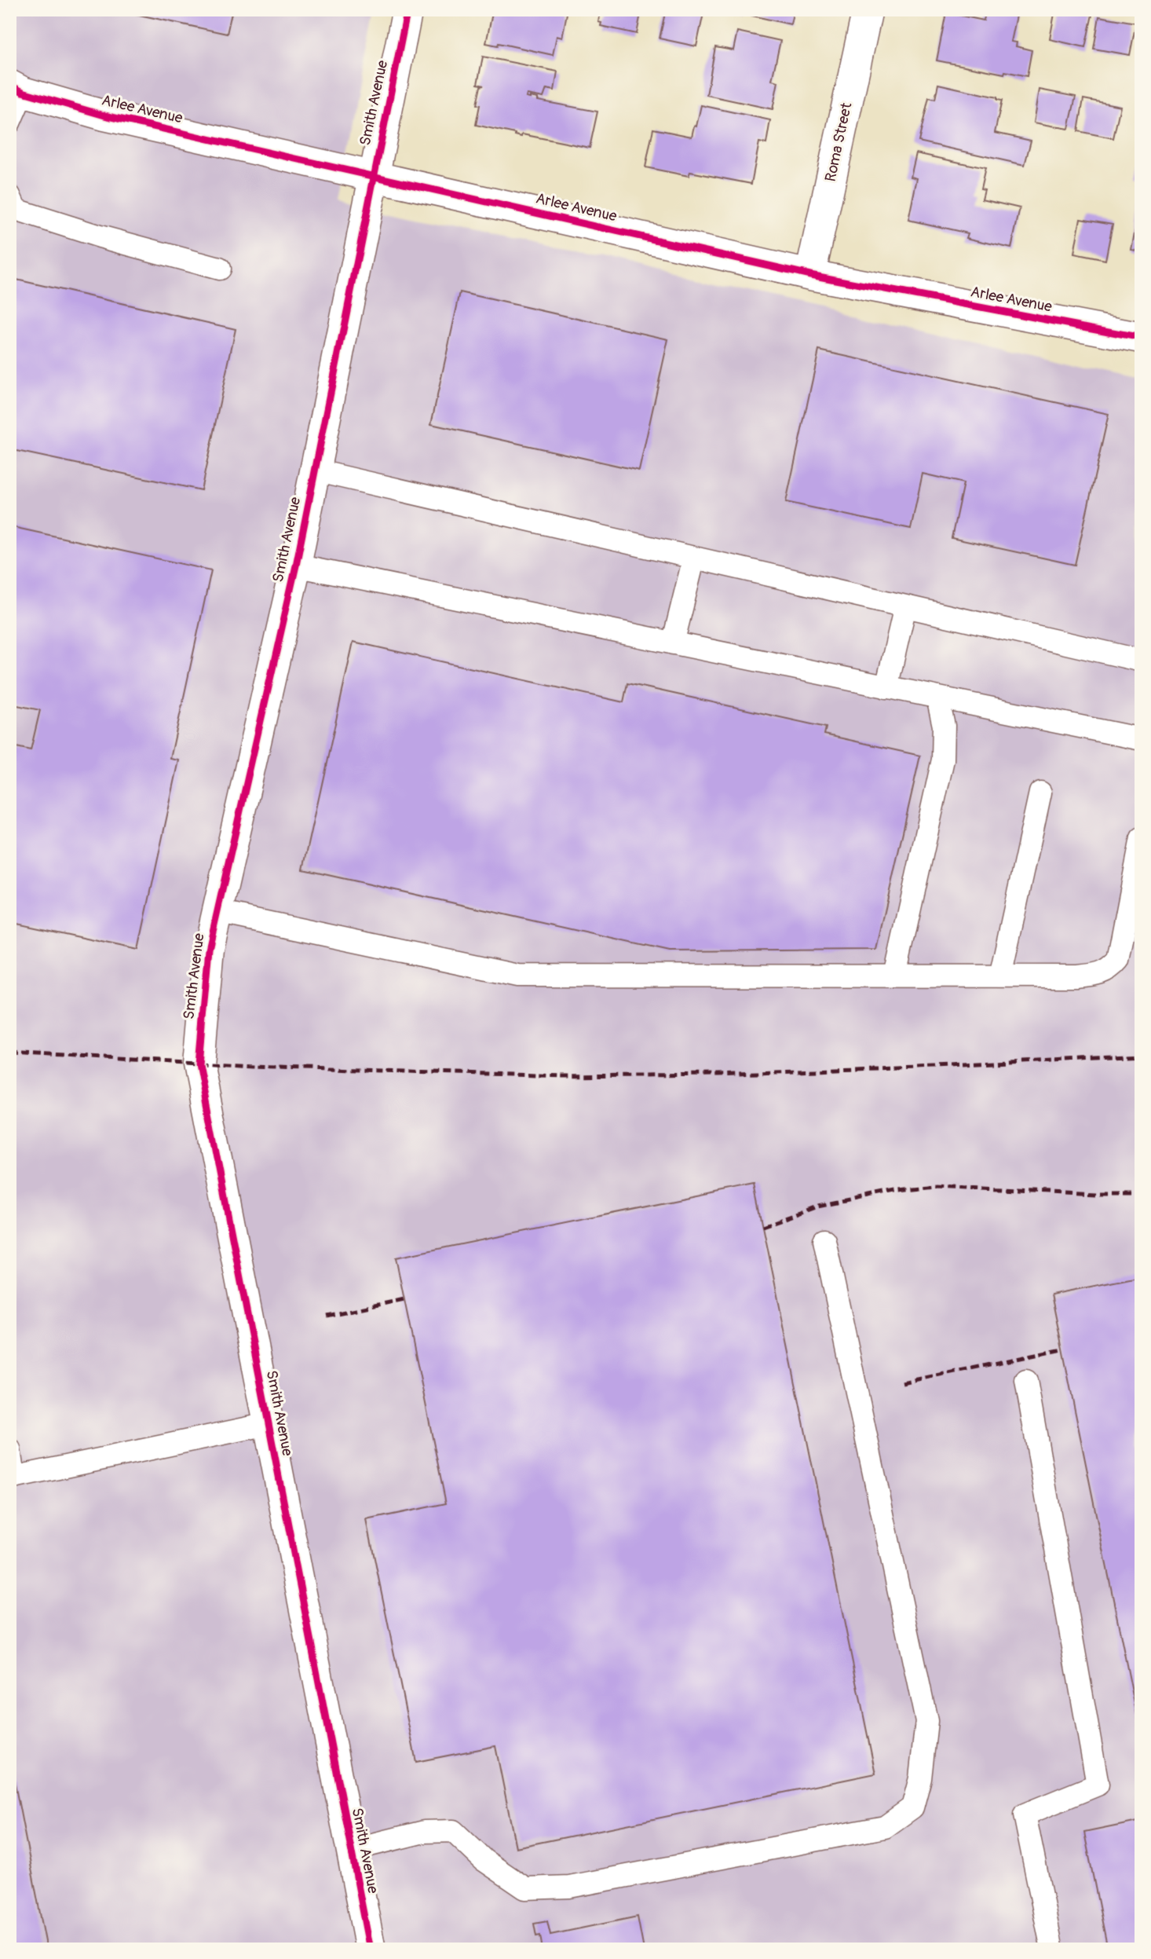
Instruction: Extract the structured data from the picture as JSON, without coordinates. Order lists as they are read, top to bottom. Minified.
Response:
{"streets":{"street":["Smith Avenue","Arlee Avenue","Roma Street"]},"crossings":[["Smith Avenue","Arlee Avenue"],["Arlee Avenue","Roma Street"]]}
